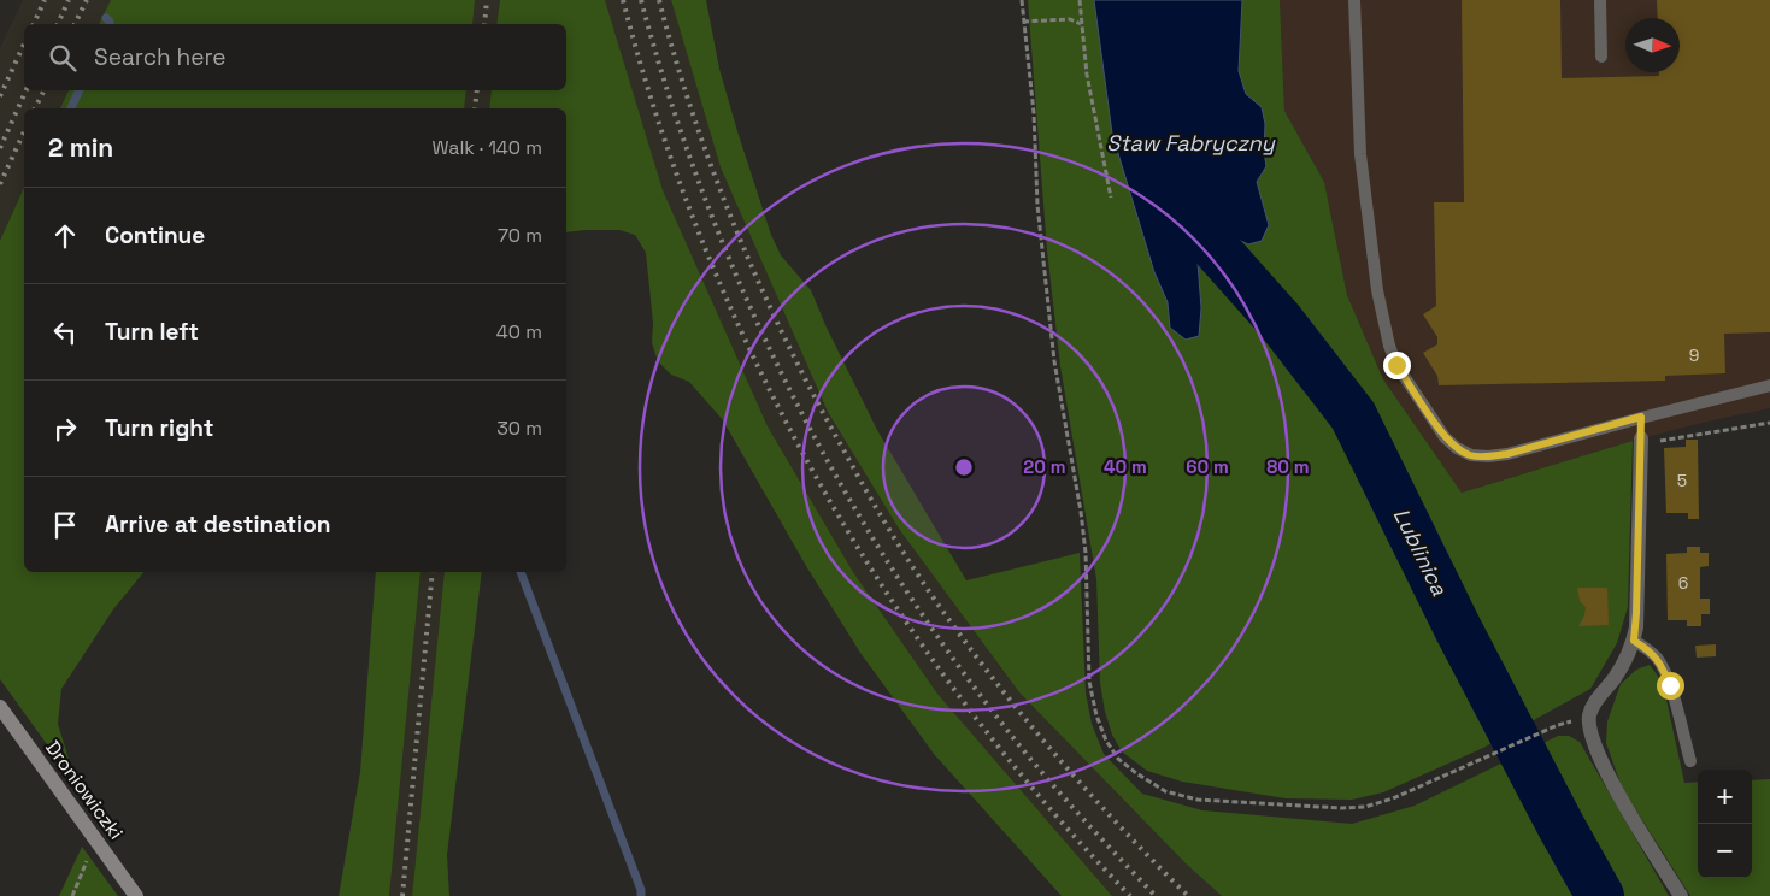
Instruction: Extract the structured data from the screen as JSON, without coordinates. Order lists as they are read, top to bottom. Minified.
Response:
{"streets":{"street":["Droniowiczki"]},"water":["Staw Fabryczny","Lublinica"],"house_numbers":["9","5","6"],"north":"right","page":{"search":"Search here","heading":["2 min","Walk · 140 m"],"list":[["Continue","70 m"],["Turn left","40 m"],["Turn right","30 m"],"Arrive at destination"],"map_buttons":["+","−"]},"rings":["20 m","40 m","60 m","80 m"]}
